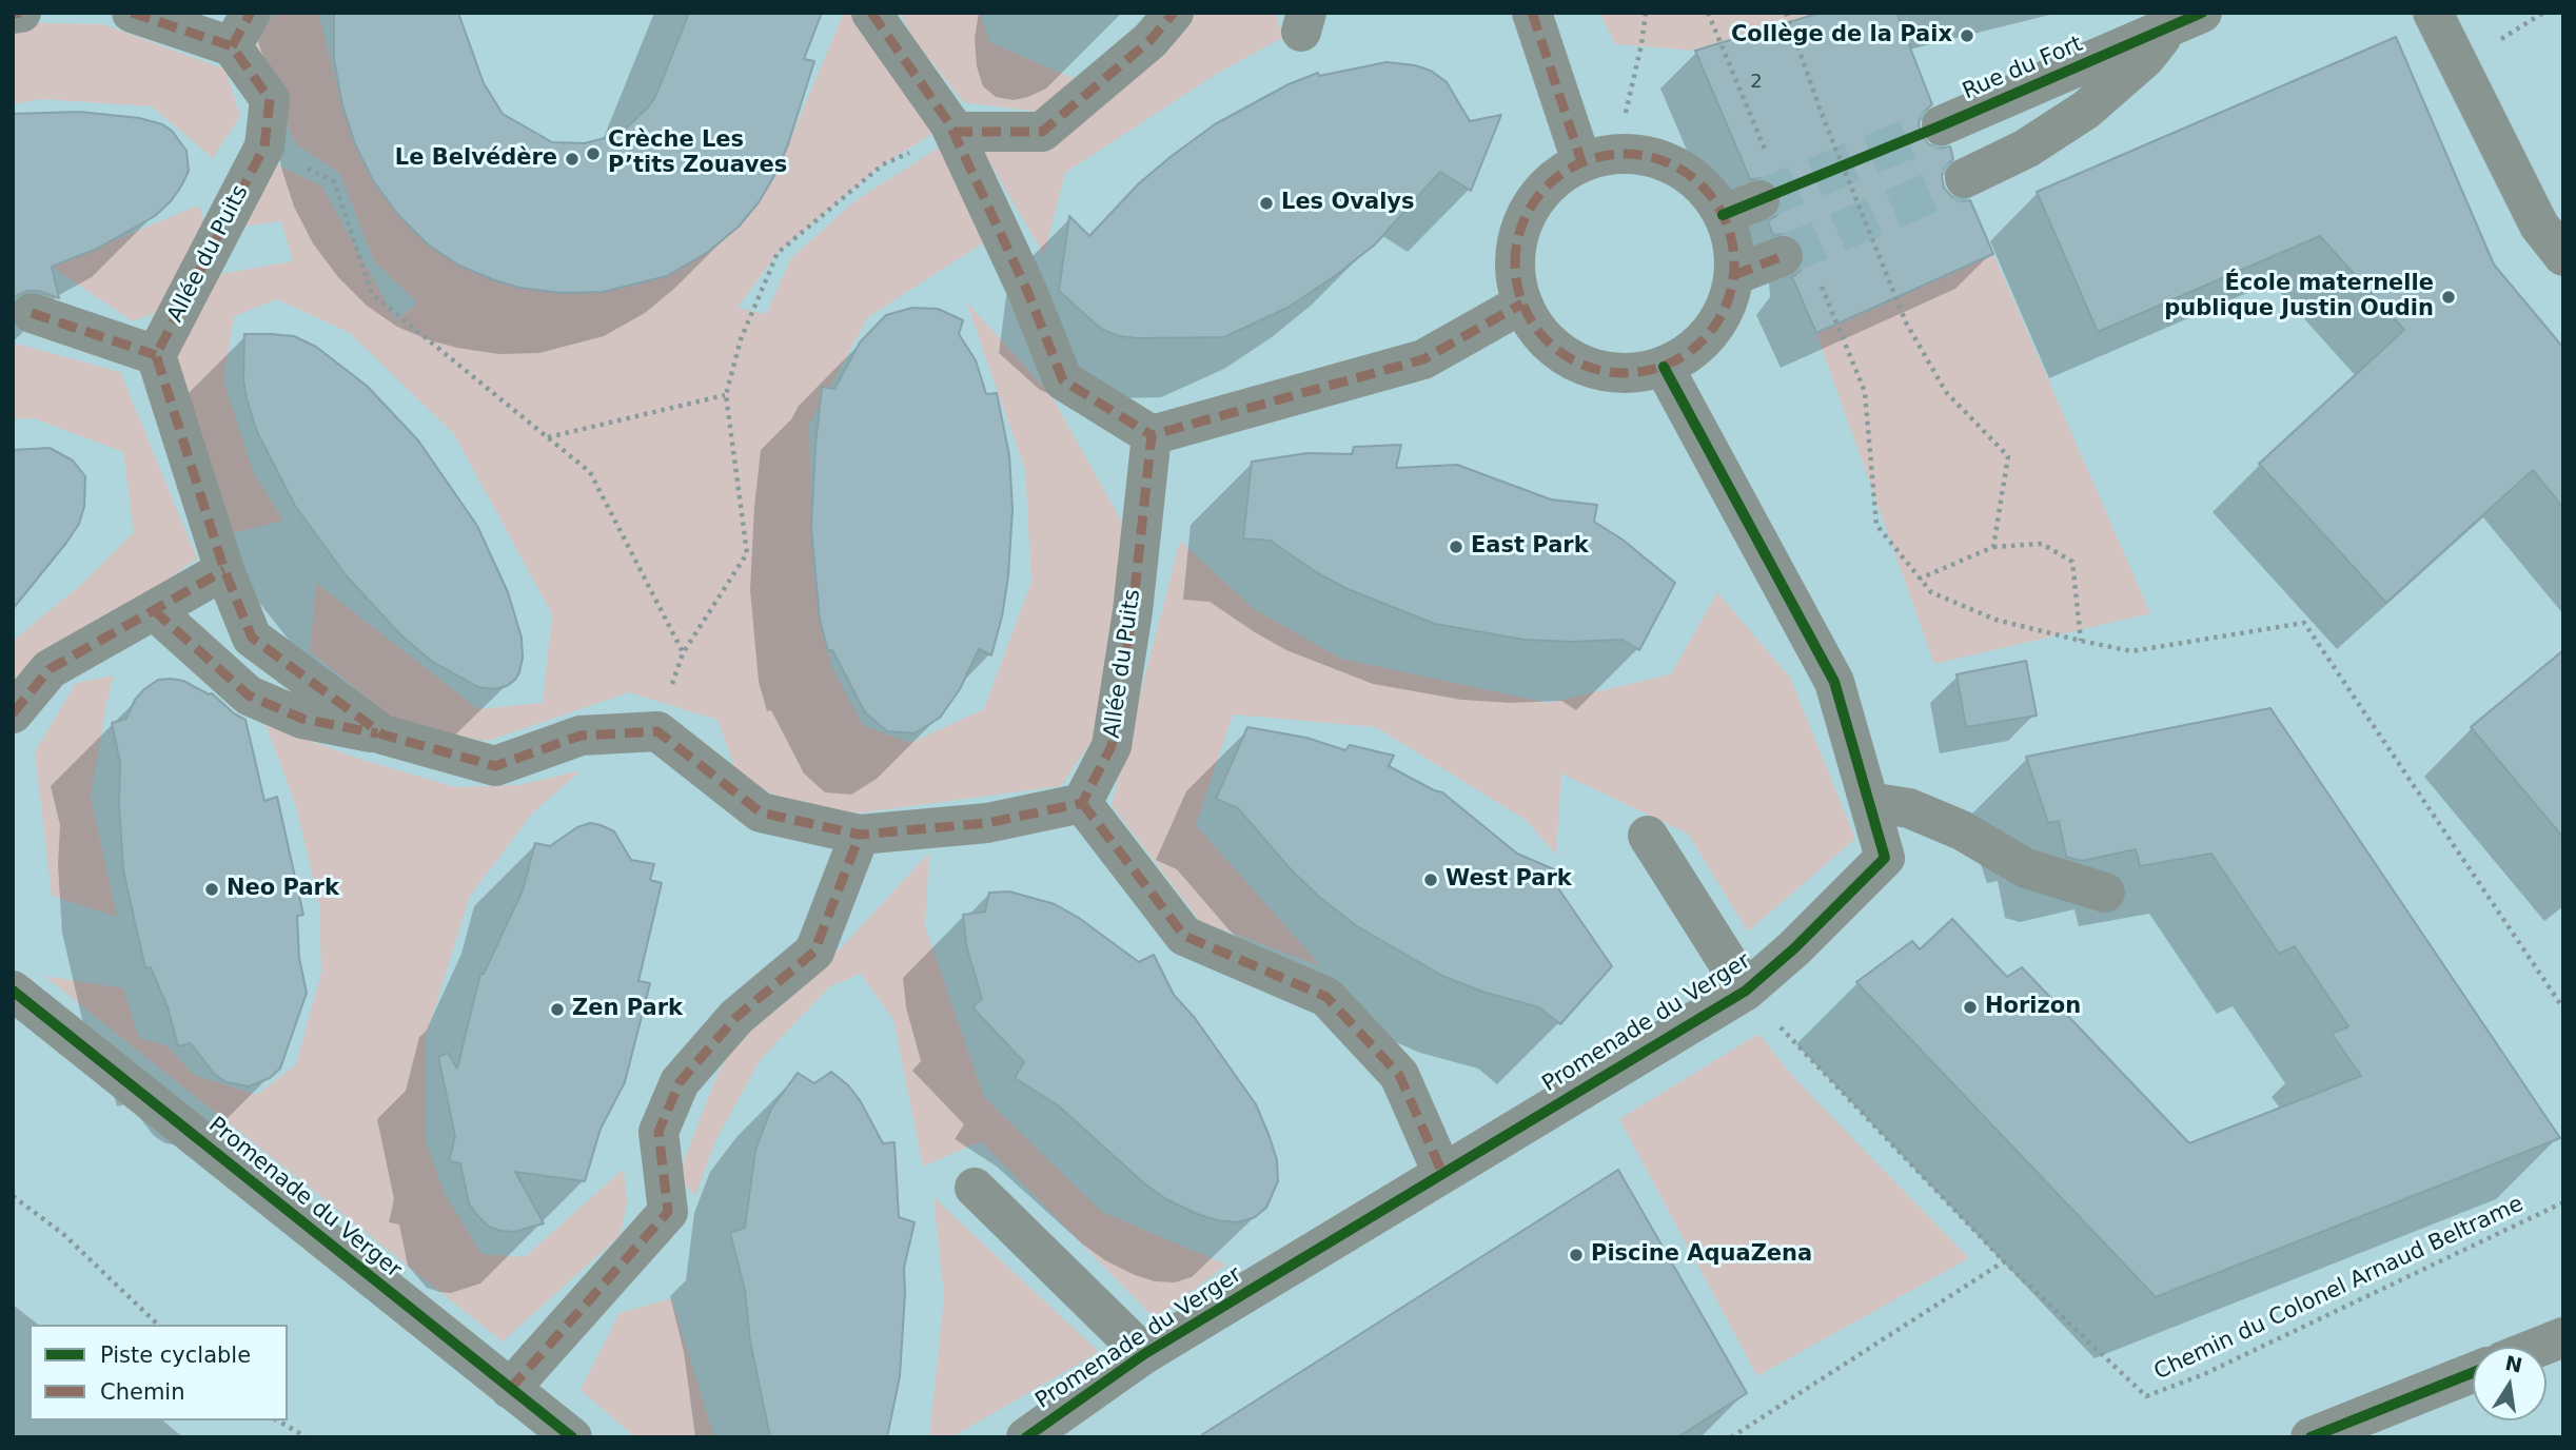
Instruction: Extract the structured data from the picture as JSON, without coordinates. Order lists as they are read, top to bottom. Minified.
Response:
{"streets":{"street":["Rue du Fort","Allée du Puits","Promenade du Verger"],"path":["Chemin du Colonel Arnaud Beltrame"]},"crossings":[["Promenade du Verger","Chemin du Colonel Arnaud Beltrame"]],"places":["Collège de la Paix","Crèche Les P’tits Zouaves","Le Belvédère","Les Ovalys","École maternelle publique Justin Oudin","East Park","West Park","Neo Park","Horizon","Zen Park","Piscine AquaZena"],"house_numbers":["2"],"legend":["Piste cyclable","Chemin"],"north":"top"}
